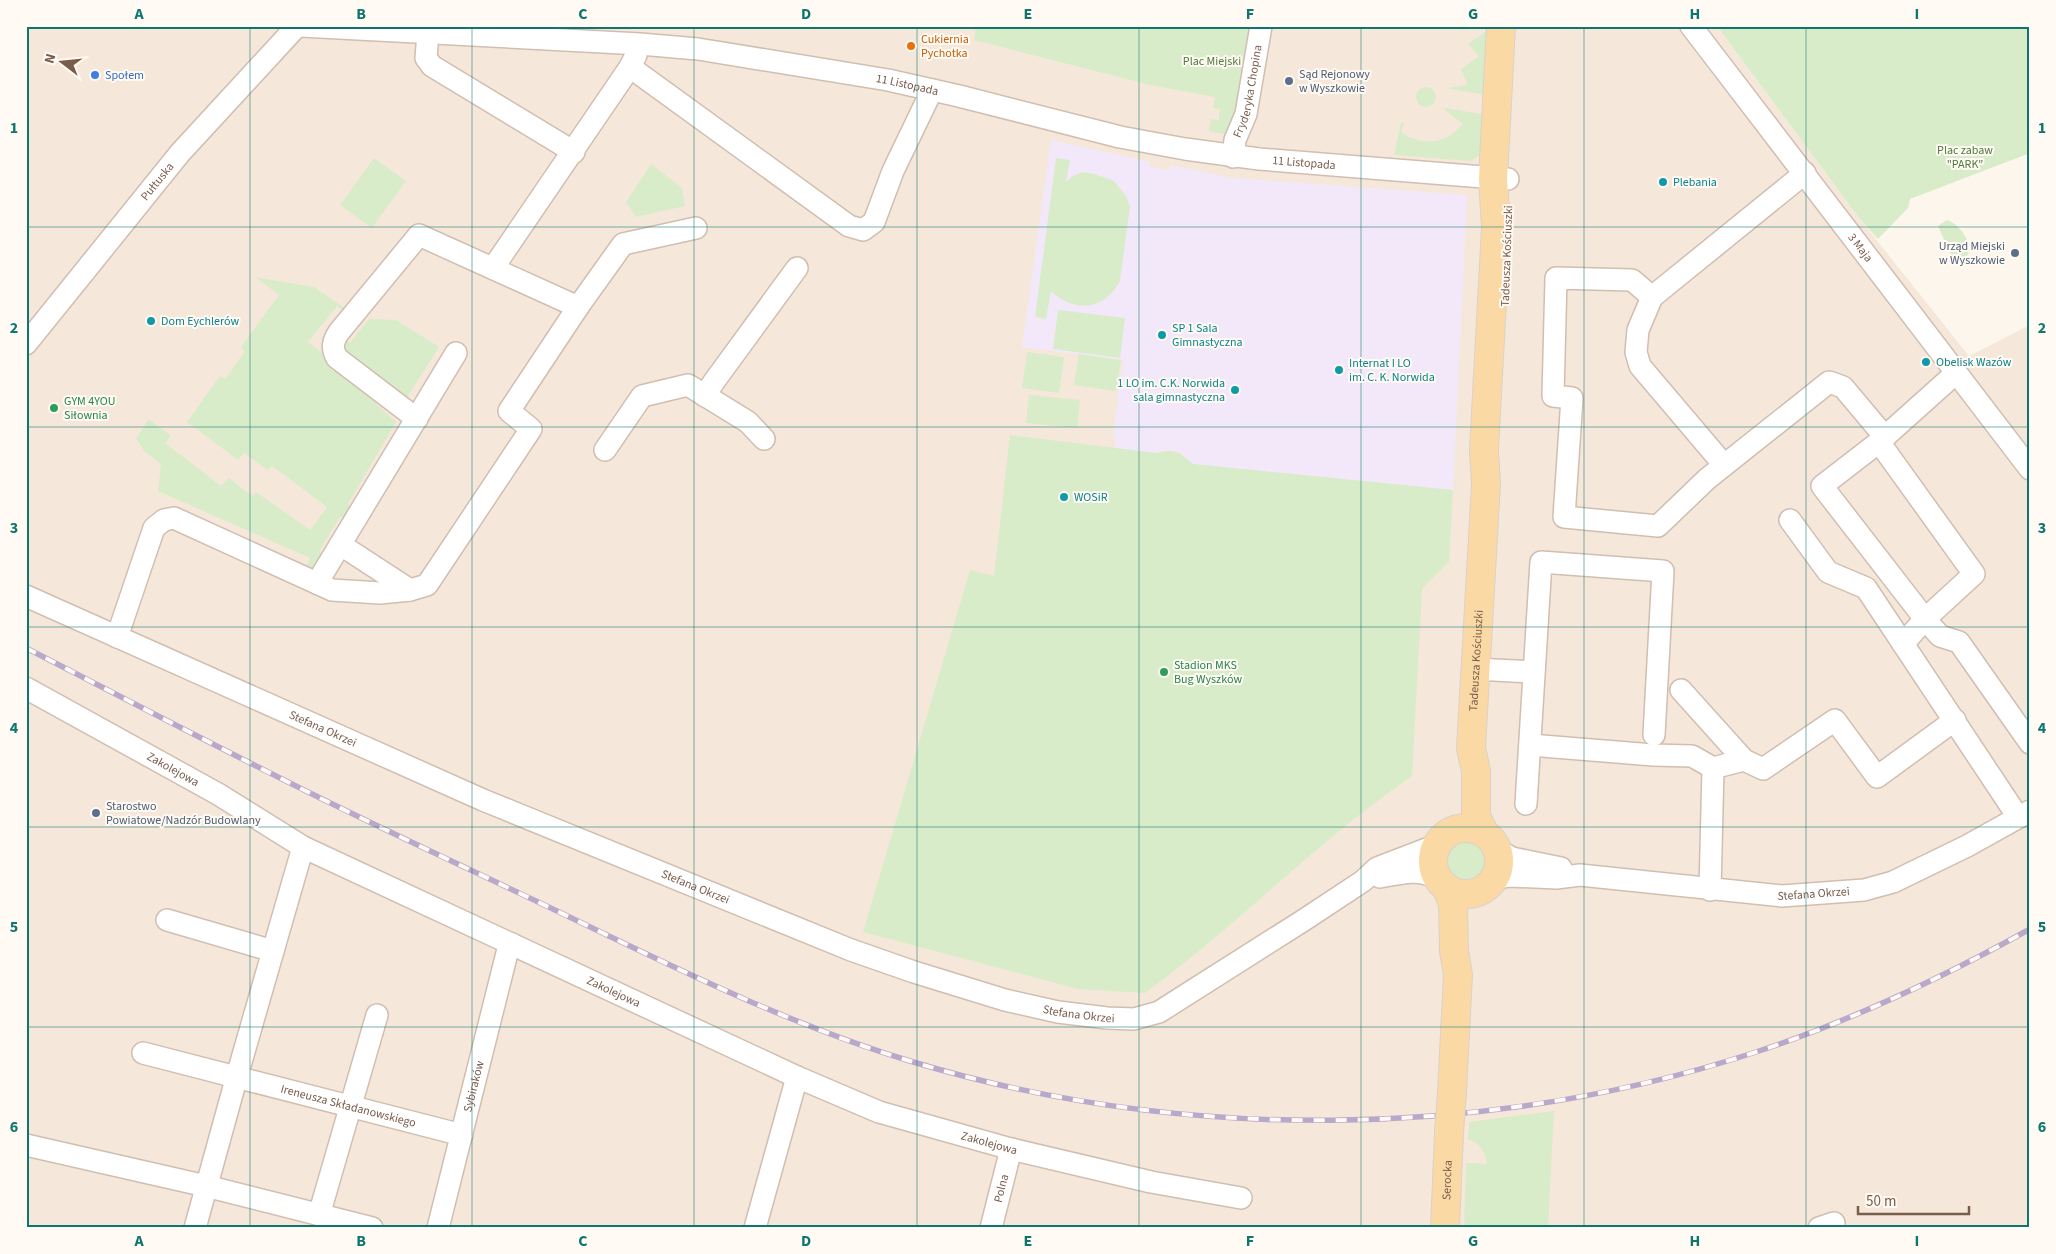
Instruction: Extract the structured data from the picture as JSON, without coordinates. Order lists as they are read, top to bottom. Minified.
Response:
{"streets":{"main road":["Tadeusza Kościuszki","Serocka"],"street":["11 Listopada","Fryderyka Chopina","Pułtuska","3 Maja","Stefana Okrzei","Zakolejowa","Sybiraków","Ireneusza Składanowskiego","Polna"]},"crossings":[["11 Listopada","Fryderyka Chopina"],["11 Listopada","Tadeusza Kościuszki"],["Tadeusza Kościuszki","Stefana Okrzei"],["Zakolejowa","Sybiraków"],["Zakolejowa","Polna"],["Sybiraków","Ireneusza Składanowskiego"]],"parks":["Plac Miejski","Plac zabaw \"PARK\""],"places":["Cukiernia Pychotka","Społem","Sąd Rejonowy w Wyszkowie","Plebania","Urząd Miejski w Wyszkowie","Dom Eychlerów","SP 1 Sala Gimnastyczna","Obelisk Wazów","Internat I LO im. C. K. Norwida","1 LO im. C.K. Norwida sala gimnastyczna","GYM 4YOU Siłownia","WOSiR","Stadion MKS Bug Wyszków","Starostwo Powiatowe/Nadzór Budowlany"],"scale_bar":"50 m","north":"left","grid":{"columns":["A","B","C","D","E","F","G","H","I"],"rows":["1","2","3","4","5","6"]}}
